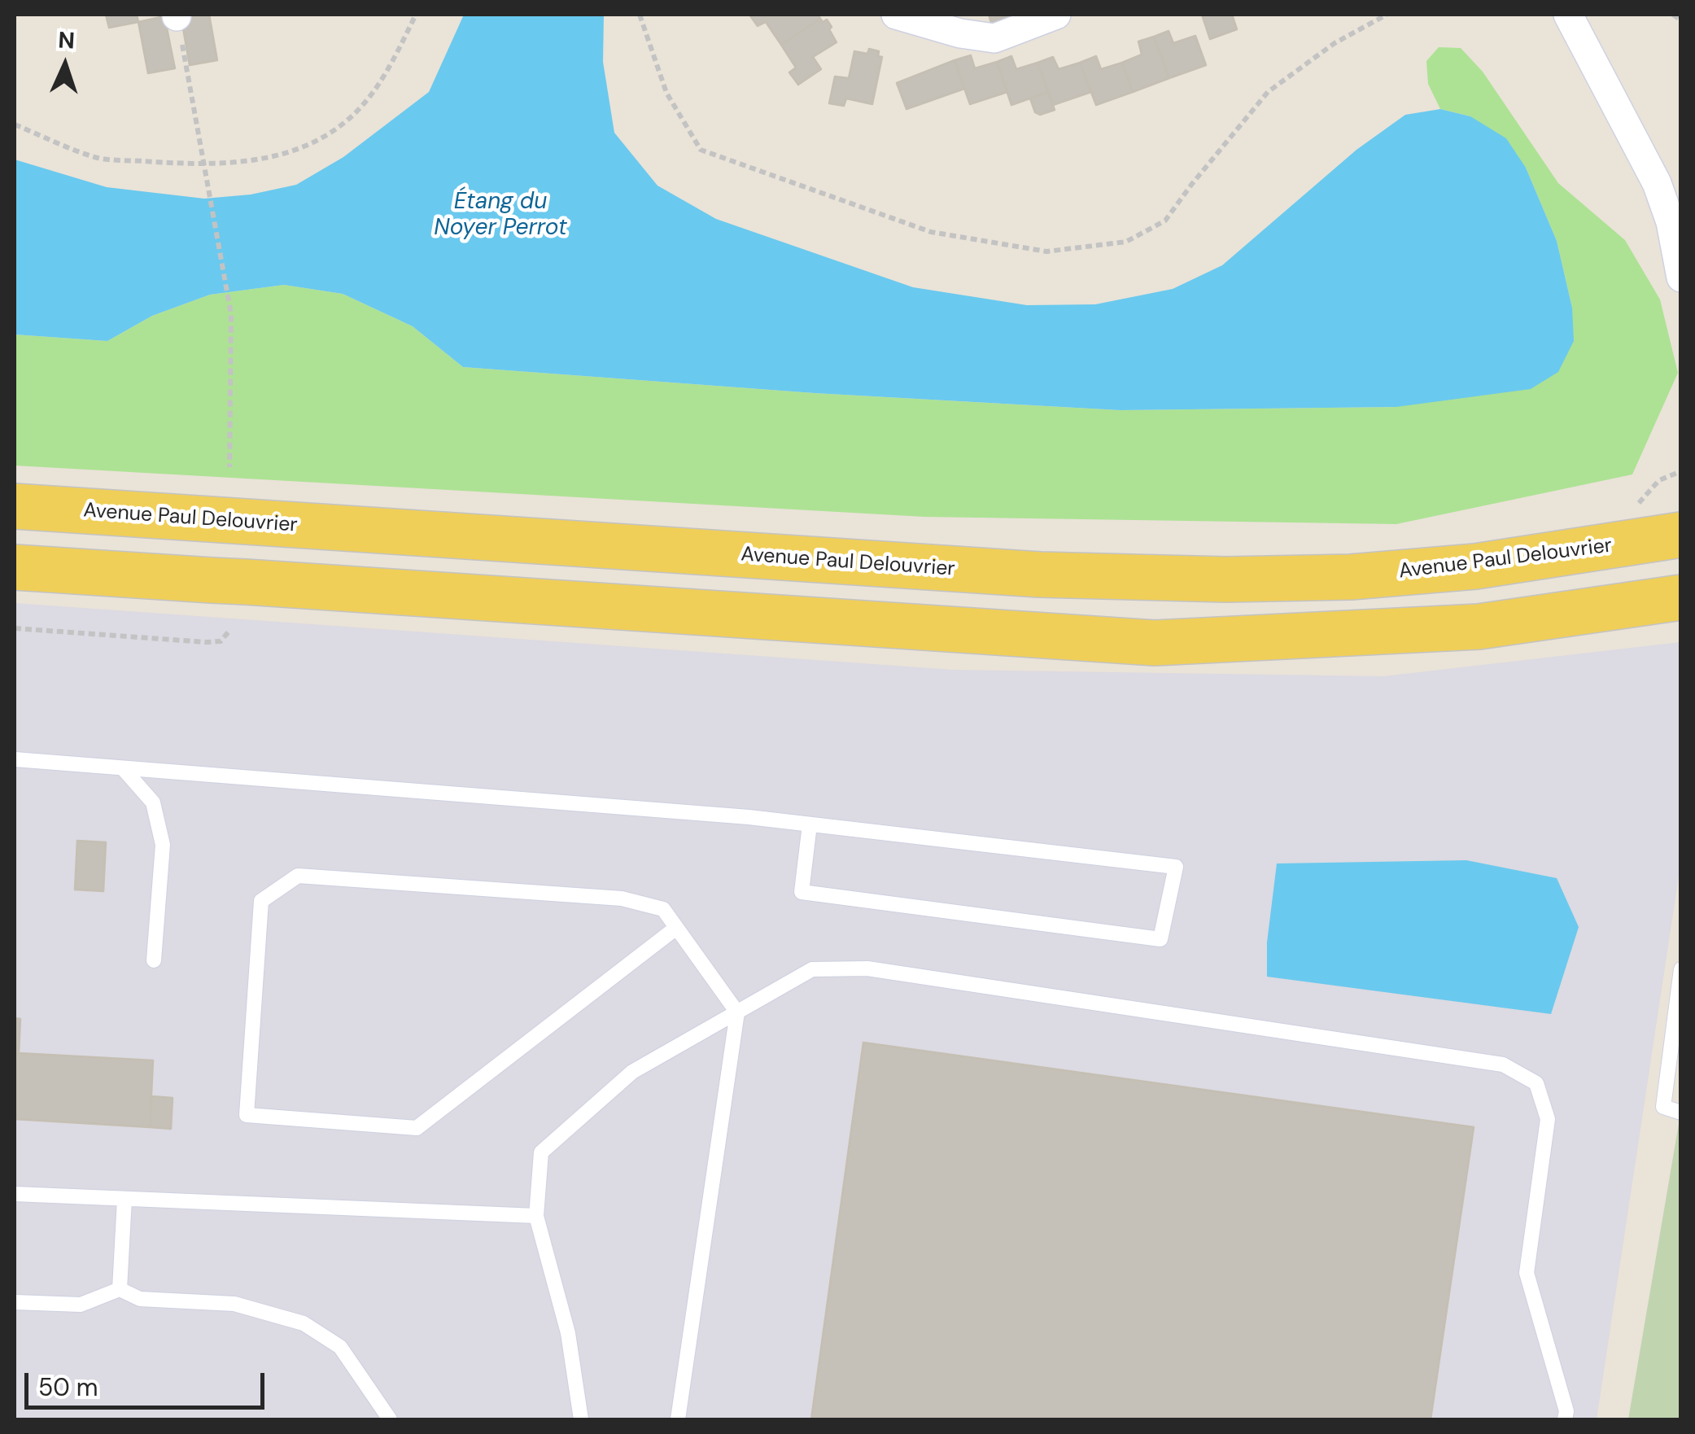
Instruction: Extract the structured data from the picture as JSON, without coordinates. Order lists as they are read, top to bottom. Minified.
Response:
{"streets":{"main road":["Avenue Paul Delouvrier"]},"water":["Étang du Noyer Perrot"],"scale_bar":"50 m","north":"top"}
